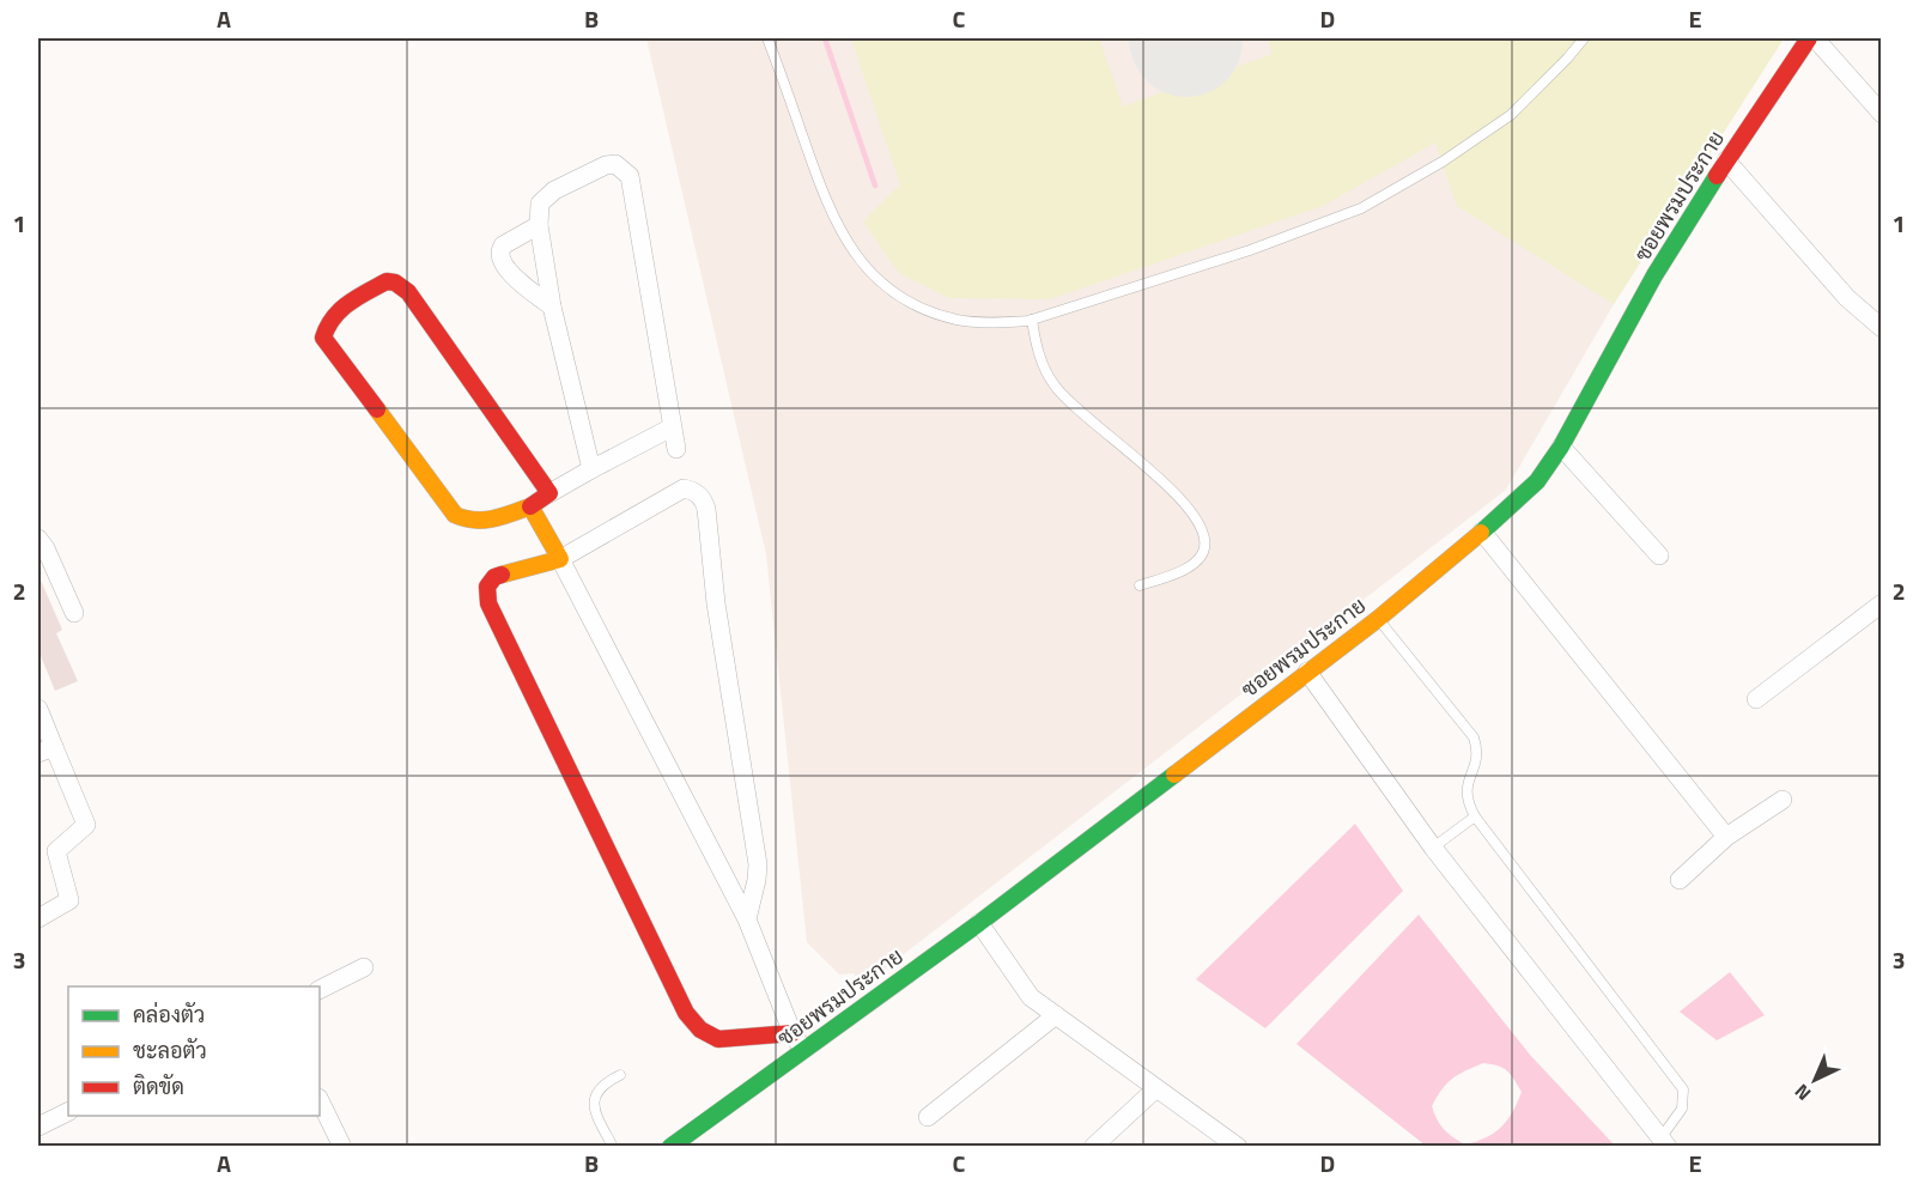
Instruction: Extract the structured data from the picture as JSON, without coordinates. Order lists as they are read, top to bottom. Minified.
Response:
{"streets":{"street":["ซอยพรมประกาย"]},"legend":["คล่องตัว","ชะลอตัว","ติดขัด"],"north":"bottom left","grid":{"columns":["A","B","C","D","E"],"rows":["1","2","3"]}}
